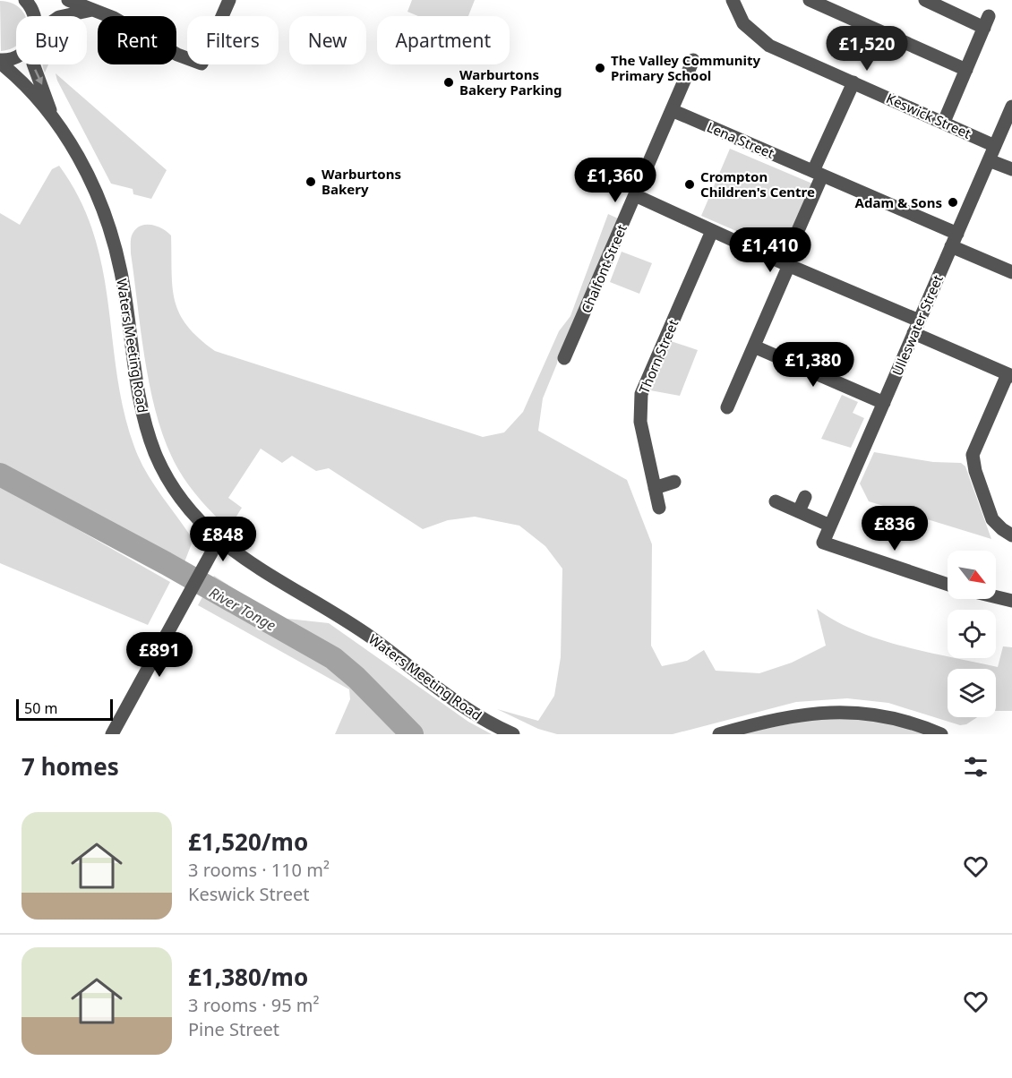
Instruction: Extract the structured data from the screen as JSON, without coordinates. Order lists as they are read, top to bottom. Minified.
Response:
{"streets":{"street":["Keswick Street","Lena Street","Chalfont Street","Ulleswater Street","Waters Meeting Road","Thorn Street"]},"crossings":[["Keswick Street","Ulleswater Street"],["Lena Street","Chalfont Street"],["Lena Street","Ulleswater Street"]],"water":["River Tonge"],"places":["The Valley Community Primary School","Warburtons Bakery Parking","Warburtons Bakery","Crompton Children's Centre","Adam & Sons"],"scale_bar":"50 m","north":"bottom right","page":{"chip":["Buy","Rent","Filters","New","Apartment"],"price":["£1,520","£1,360","£1,410","£1,380","£836","£848","£891"],"scale":"50 m","heading":"7 homes","list":[{"name":"£1,520/mo","note":"3 rooms · 110 m² · Keswick Street"},{"name":"£1,380/mo","note":"3 rooms · 95 m² · Pine Street"}]}}
